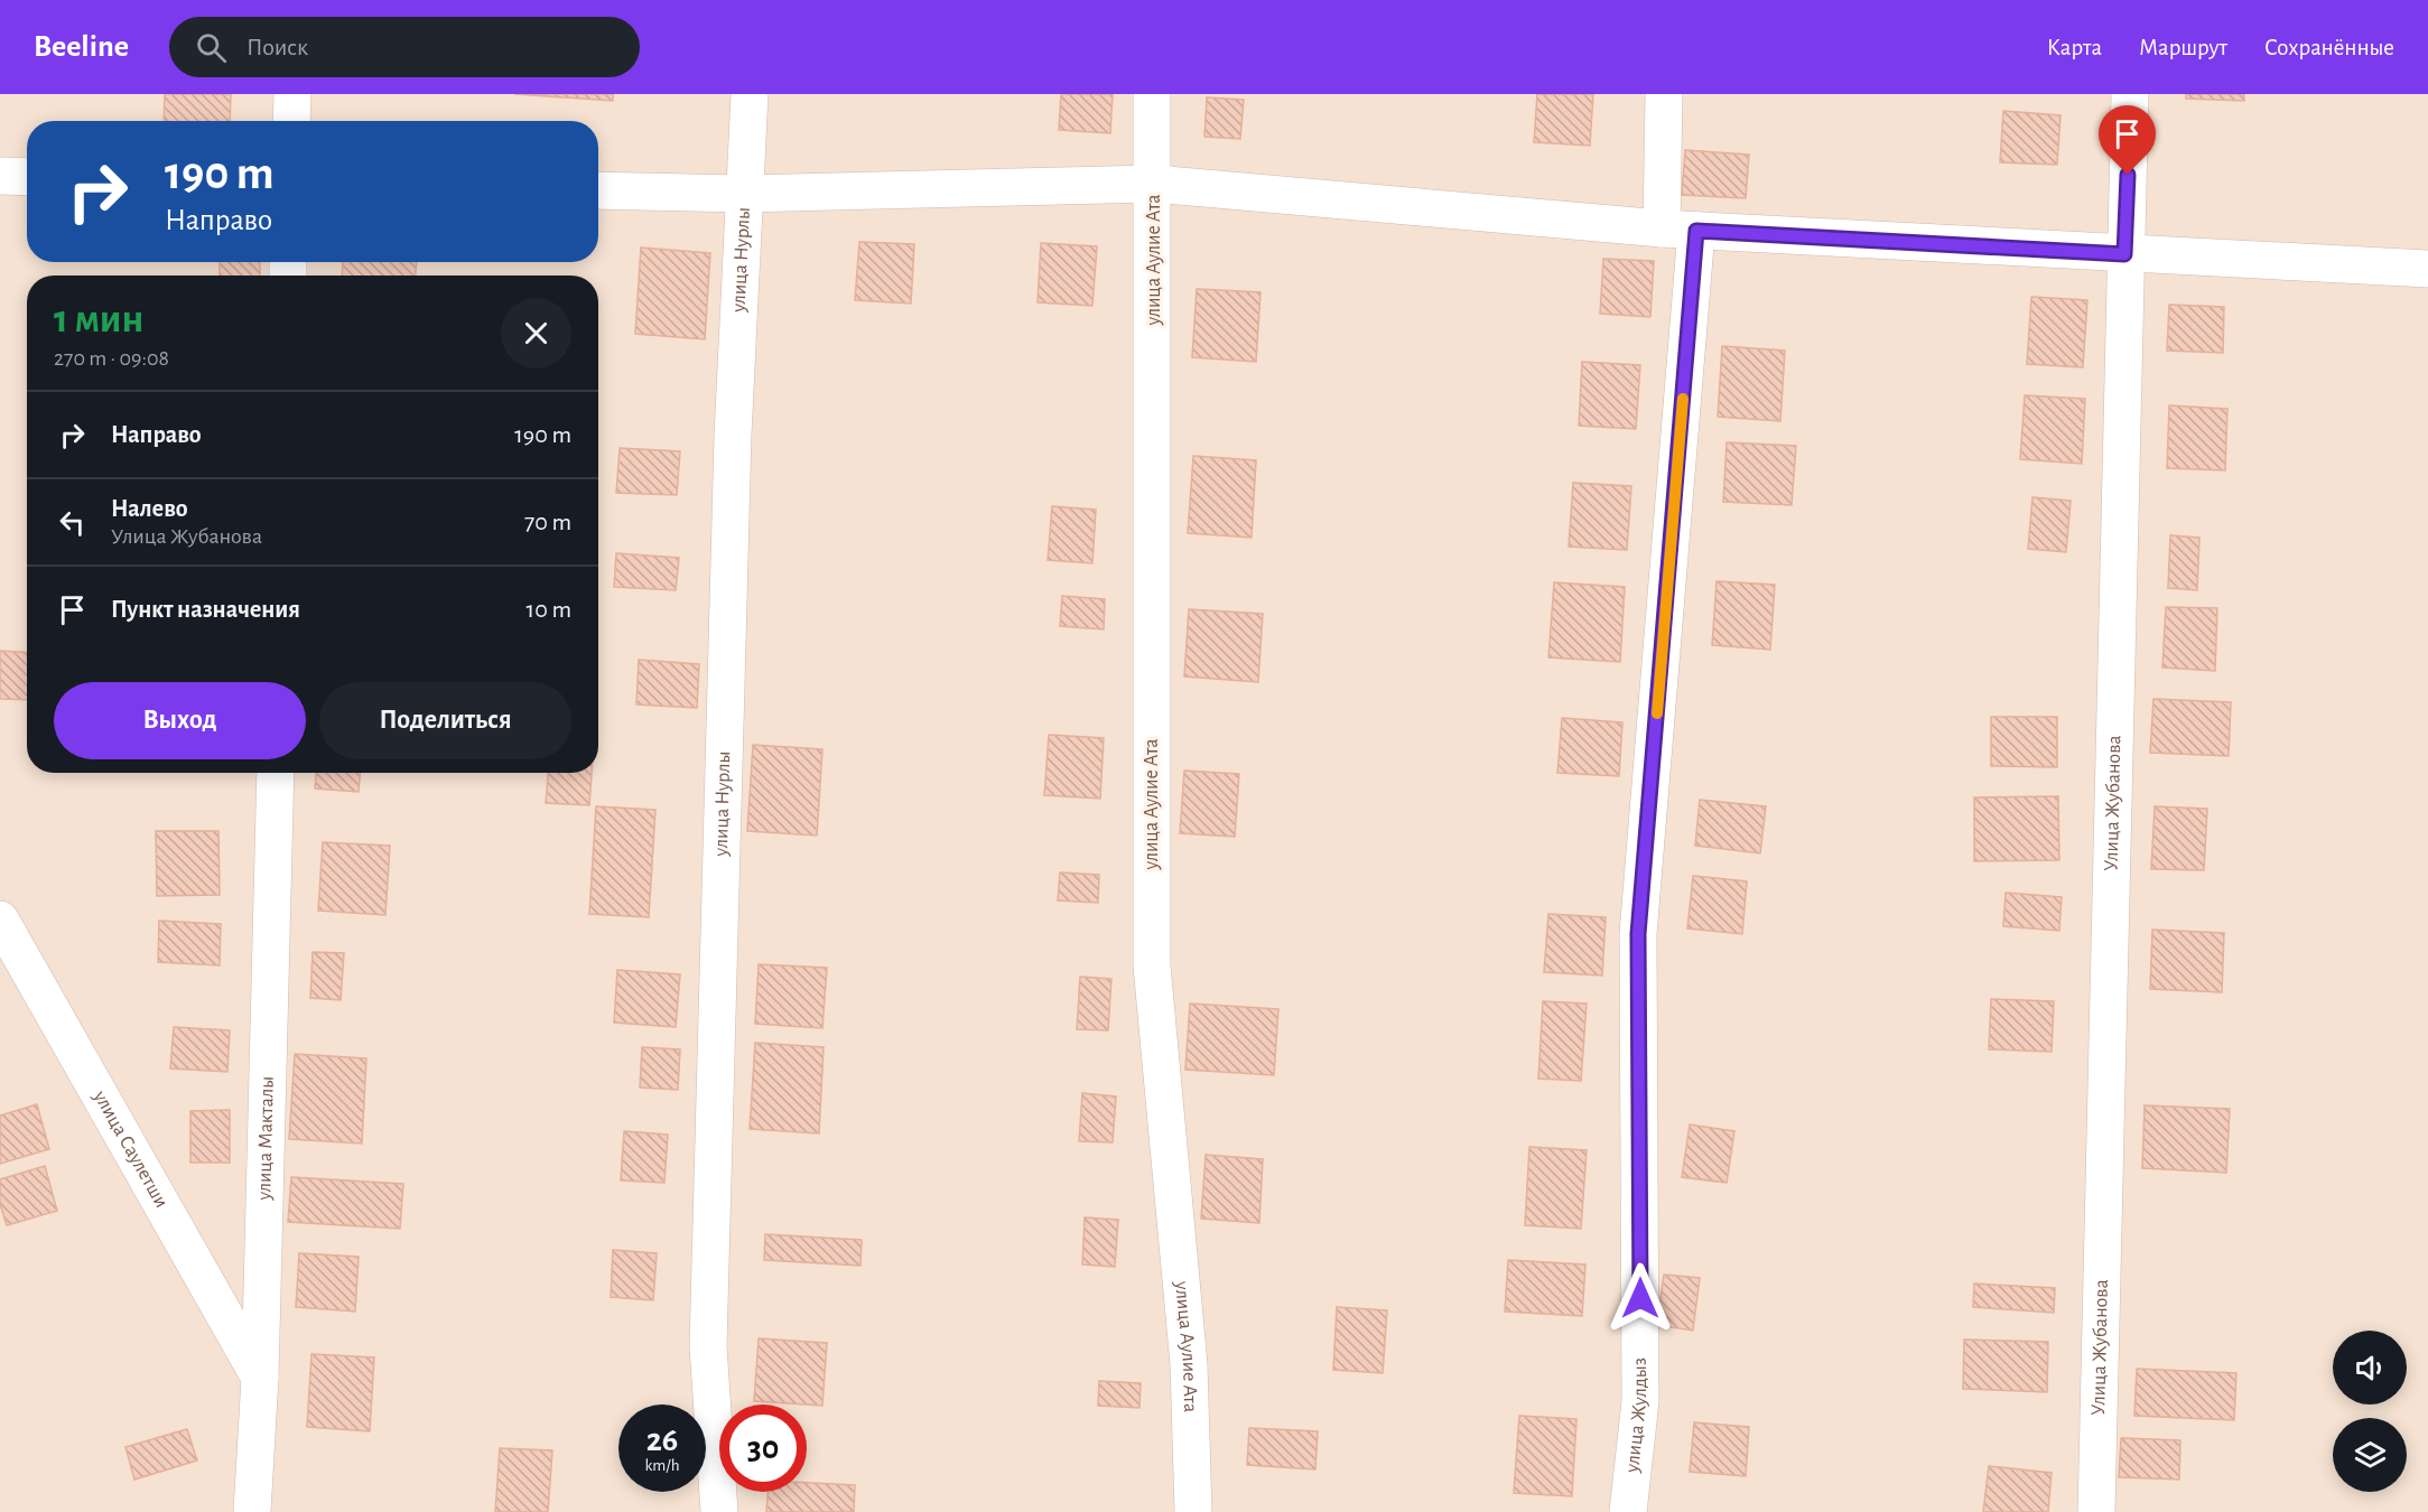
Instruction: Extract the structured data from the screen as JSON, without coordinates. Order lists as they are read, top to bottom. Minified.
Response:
{"streets":{"street":["улица Нурлы","улица Аулие Ата","Улица Жубанова","улица Макталы","улица Саулетши","улица Жулдыз"]},"crossings":[["улица Макталы","улица Саулетши"]],"page":{"header":"Beeline","search":"Поиск","nav":["Карта","Маршрут","Сохранённые"],"turn":["190 m","Направо"],"heading":["1 мин","270 m · 09:08"],"list":[{"name":"Направо","value":"190 m"},{"name":"Налево","note":"Улица Жубанова","value":"70 m"},{"name":"Пункт назначения","value":"10 m"}],"buttons":["Выход","Поделиться"],"speed":"26 km/h","limit":"30"}}
